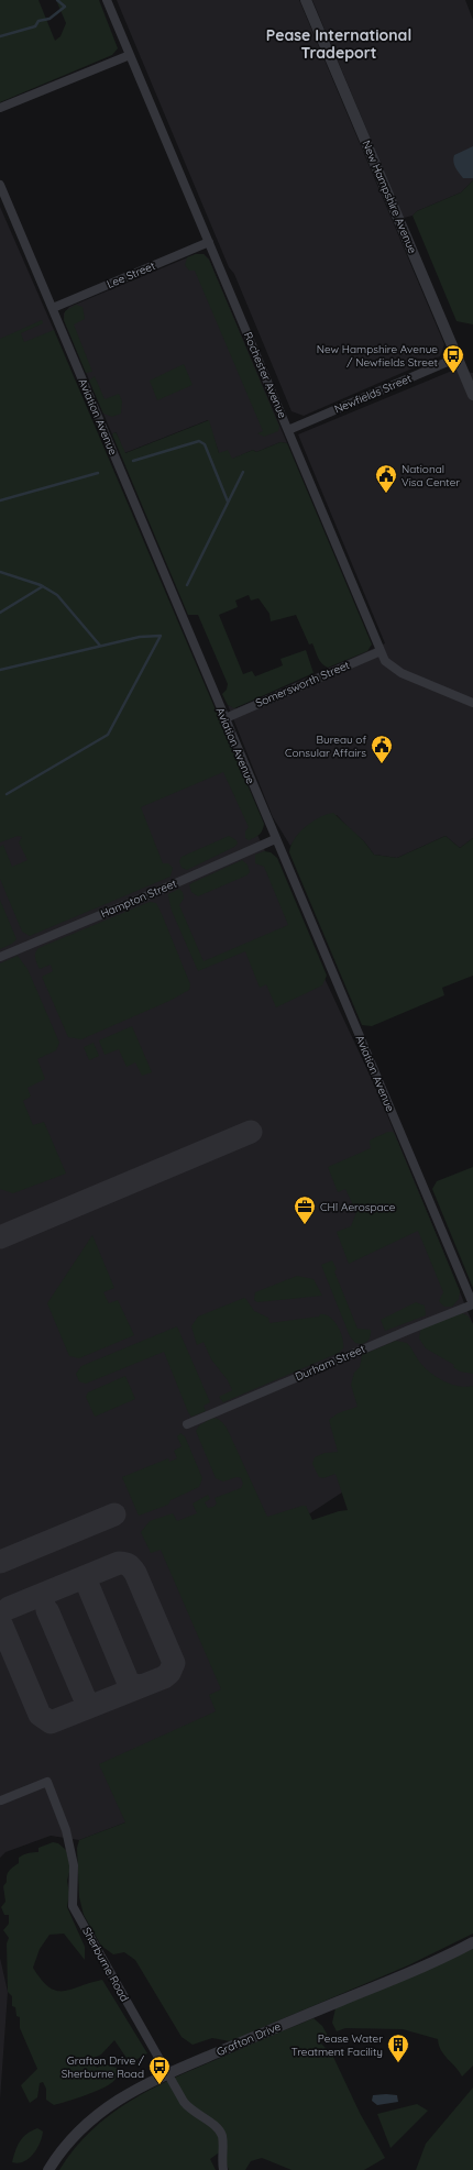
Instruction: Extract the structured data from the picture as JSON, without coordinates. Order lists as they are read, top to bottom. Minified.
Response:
{"streets":{"street":["New Hampshire Avenue","Lee Street","Rochester Avenue","Newfields Street","Aviation Avenue","Somersworth Street","Hampton Street","Durham Street","Sherburne Road","Grafton Drive"]},"crossings":[["New Hampshire Avenue","Newfields Street"],["Lee Street","Rochester Avenue"],["Lee Street","Aviation Avenue"],["Rochester Avenue","Newfields Street"],["Rochester Avenue","Somersworth Street"],["Aviation Avenue","Somersworth Street"],["Aviation Avenue","Hampton Street"],["Aviation Avenue","Durham Street"],["Sherburne Road","Grafton Drive"]],"districts":["Pease International Tradeport"],"places":{"bus stop":["New Hampshire Avenue / Newfields Street","Grafton Drive / Sherburne Road"],"public building":["National Visa Center","Bureau of Consular Affairs"],"office":["CHI Aerospace"],"building":["Pease Water Treatment Facility"]}}
